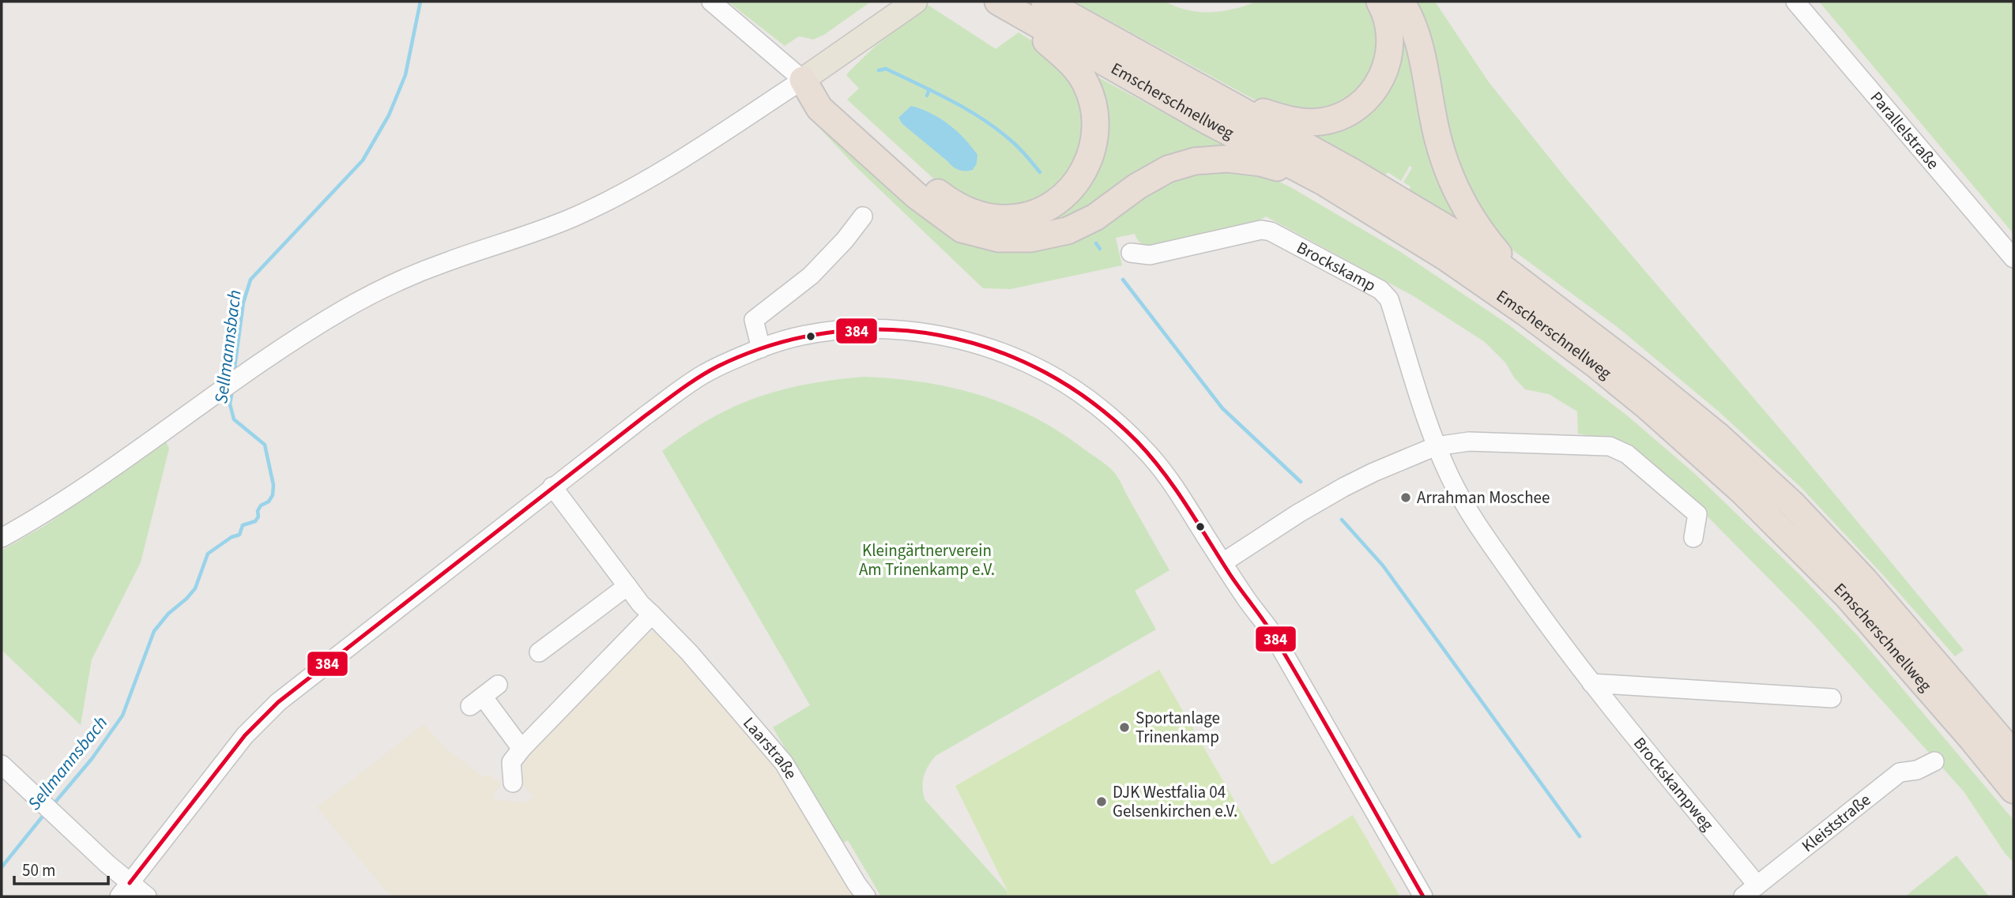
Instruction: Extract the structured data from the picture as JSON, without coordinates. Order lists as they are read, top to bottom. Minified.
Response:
{"streets":{"highway":["Emscherschnellweg"],"street":["Parallelstraße","Brockskamp","Laarstraße","Brockskampweg","Kleiststraße"]},"crossings":[["Brockskamp","Brockskampweg"],["Brockskampweg","Kleiststraße"]],"water":["Sellmannsbach"],"parks":["Kleingärtnerverein Am Trinenkamp e.V."],"places":["Arrahman Moschee","Sportanlage Trinenkamp","DJK Westfalia 04 Gelsenkirchen e.V."],"lines":["transit line 384"],"scale_bar":"50 m"}
